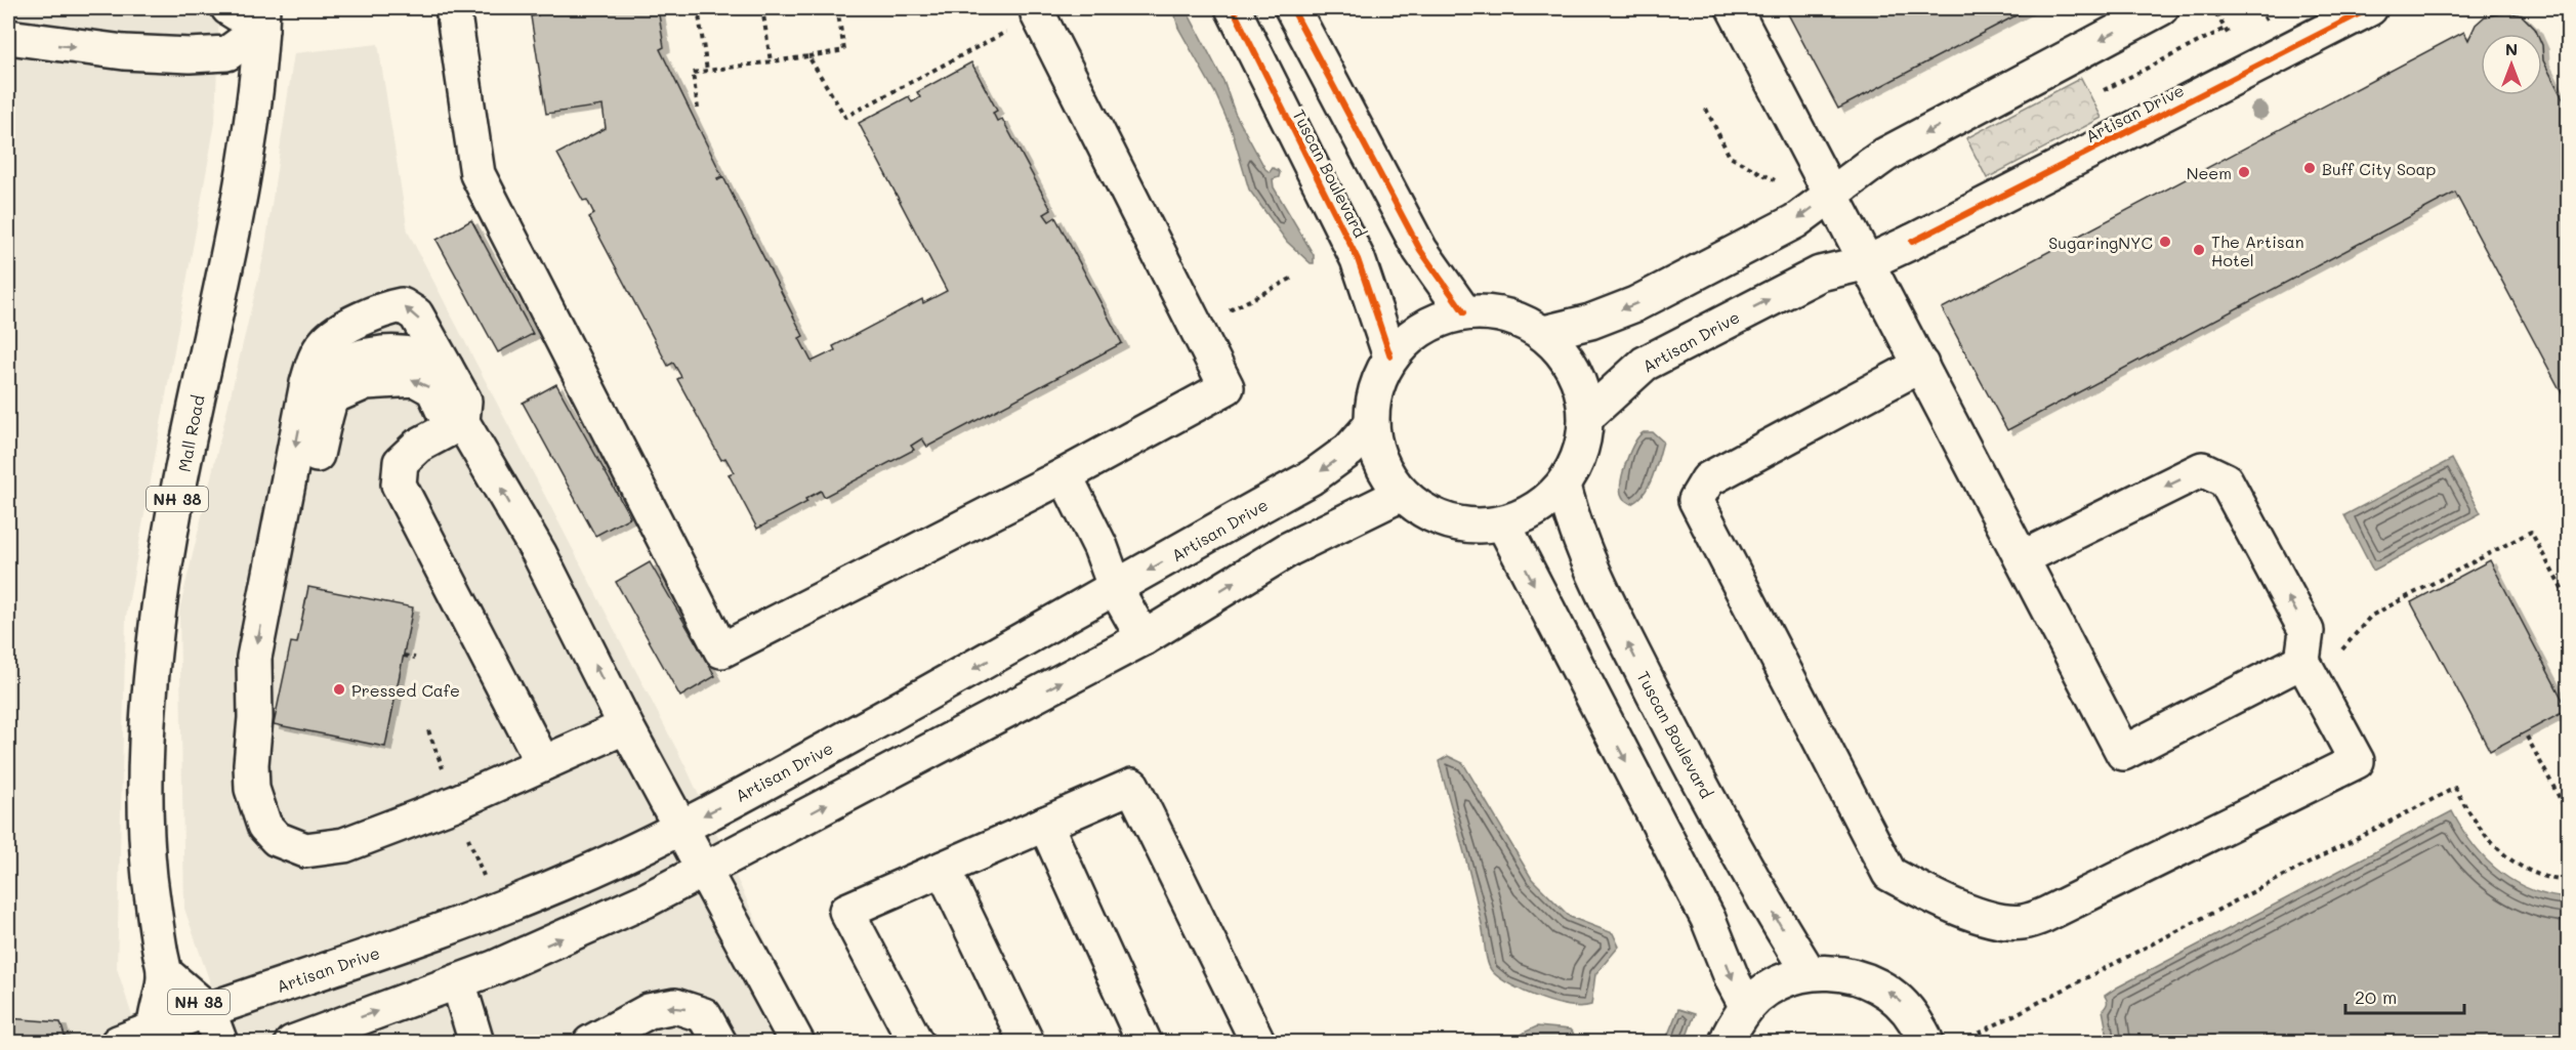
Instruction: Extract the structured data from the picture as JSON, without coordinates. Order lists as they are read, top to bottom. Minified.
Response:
{"streets":{"main road":["Artisan Drive","Tuscan Boulevard","Mall Road","NH 38"]},"crossings":[["Artisan Drive","Tuscan Boulevard"],["Artisan Drive","Mall Road"],["Artisan Drive","NH 38"],["Mall Road","NH 38"]],"places":["Buff City Soap","Neem","SugaringNYC","The Artisan Hotel","Pressed Cafe"],"scale_bar":"20 m","north":"top"}
